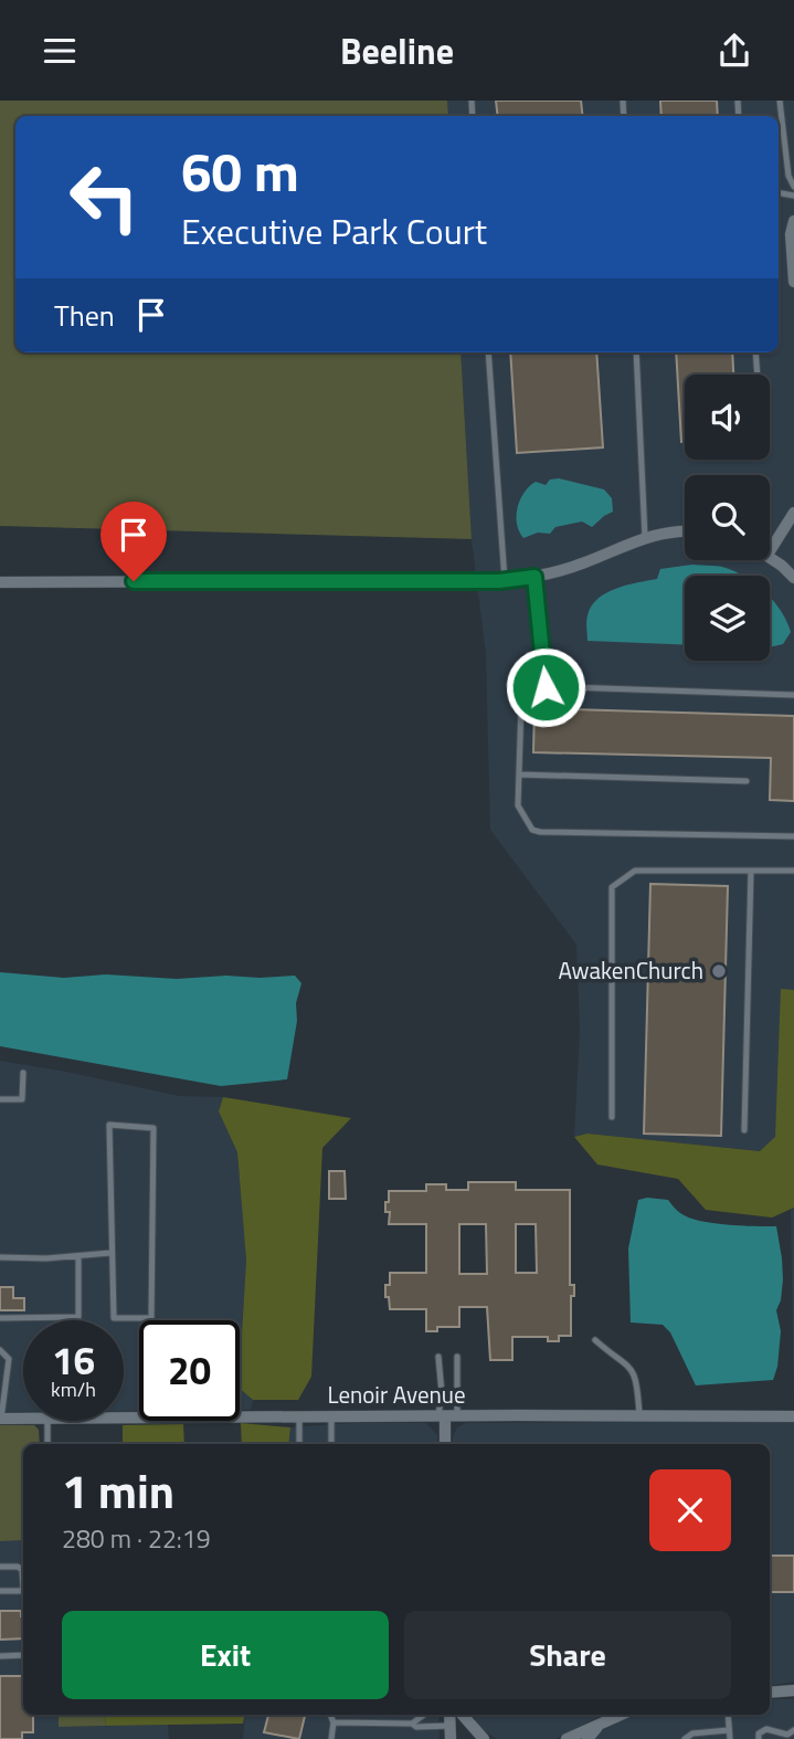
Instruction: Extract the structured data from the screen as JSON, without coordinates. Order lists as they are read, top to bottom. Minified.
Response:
{"streets":{"street":["Lenoir Avenue"]},"places":["AwakenChurch"],"page":{"header":"Beeline","turn":["60 m","Executive Park Court"],"then":"Then","speed":"16 km/h","limit":"20","heading":["1 min","280 m · 22:19"],"buttons":["Exit","Share"]}}
